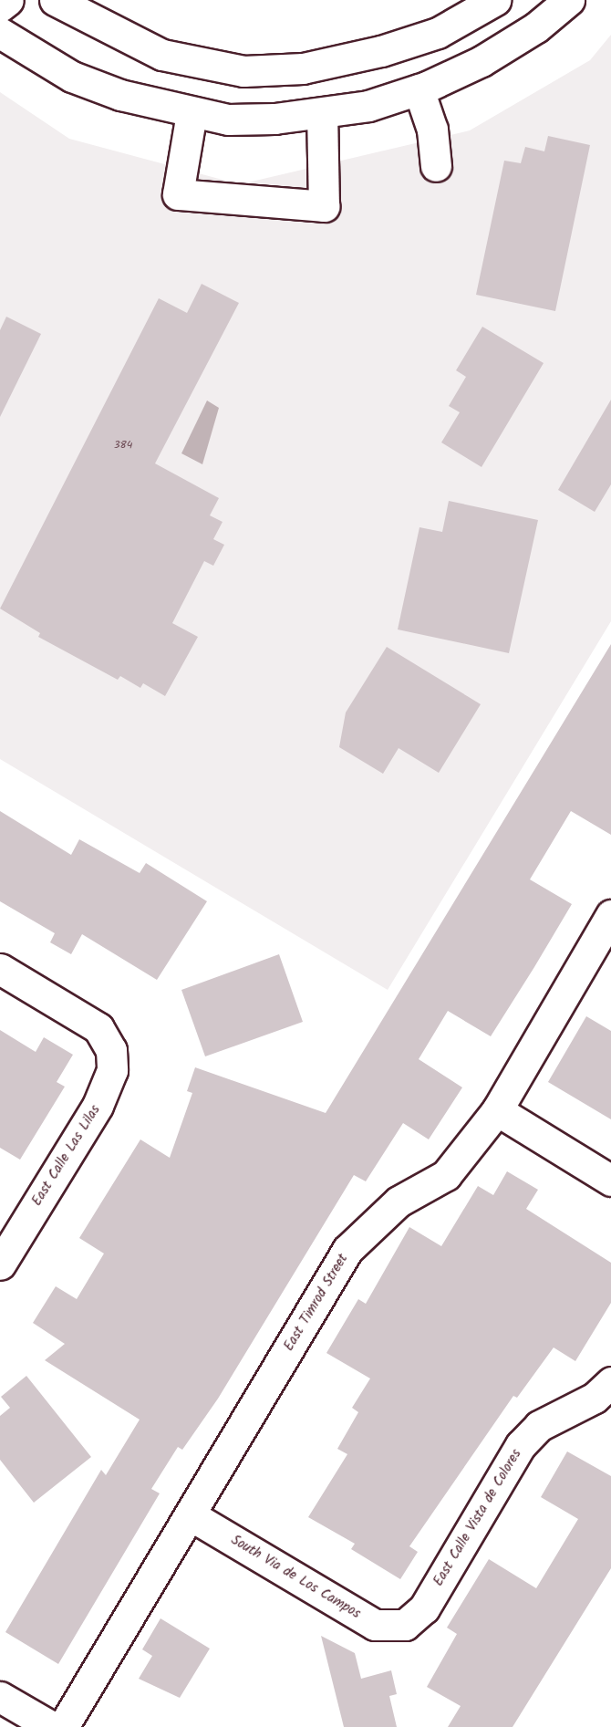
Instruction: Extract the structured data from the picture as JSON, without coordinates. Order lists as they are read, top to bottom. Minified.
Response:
{"streets":{"street":["East Calle Las Lilas","East Timrod Street","East Calle Vista de Colores","South Via de Los Campos"]},"crossings":[["East Timrod Street","South Via de Los Campos"],["East Calle Vista de Colores","South Via de Los Campos"]],"house_numbers":["384"]}
